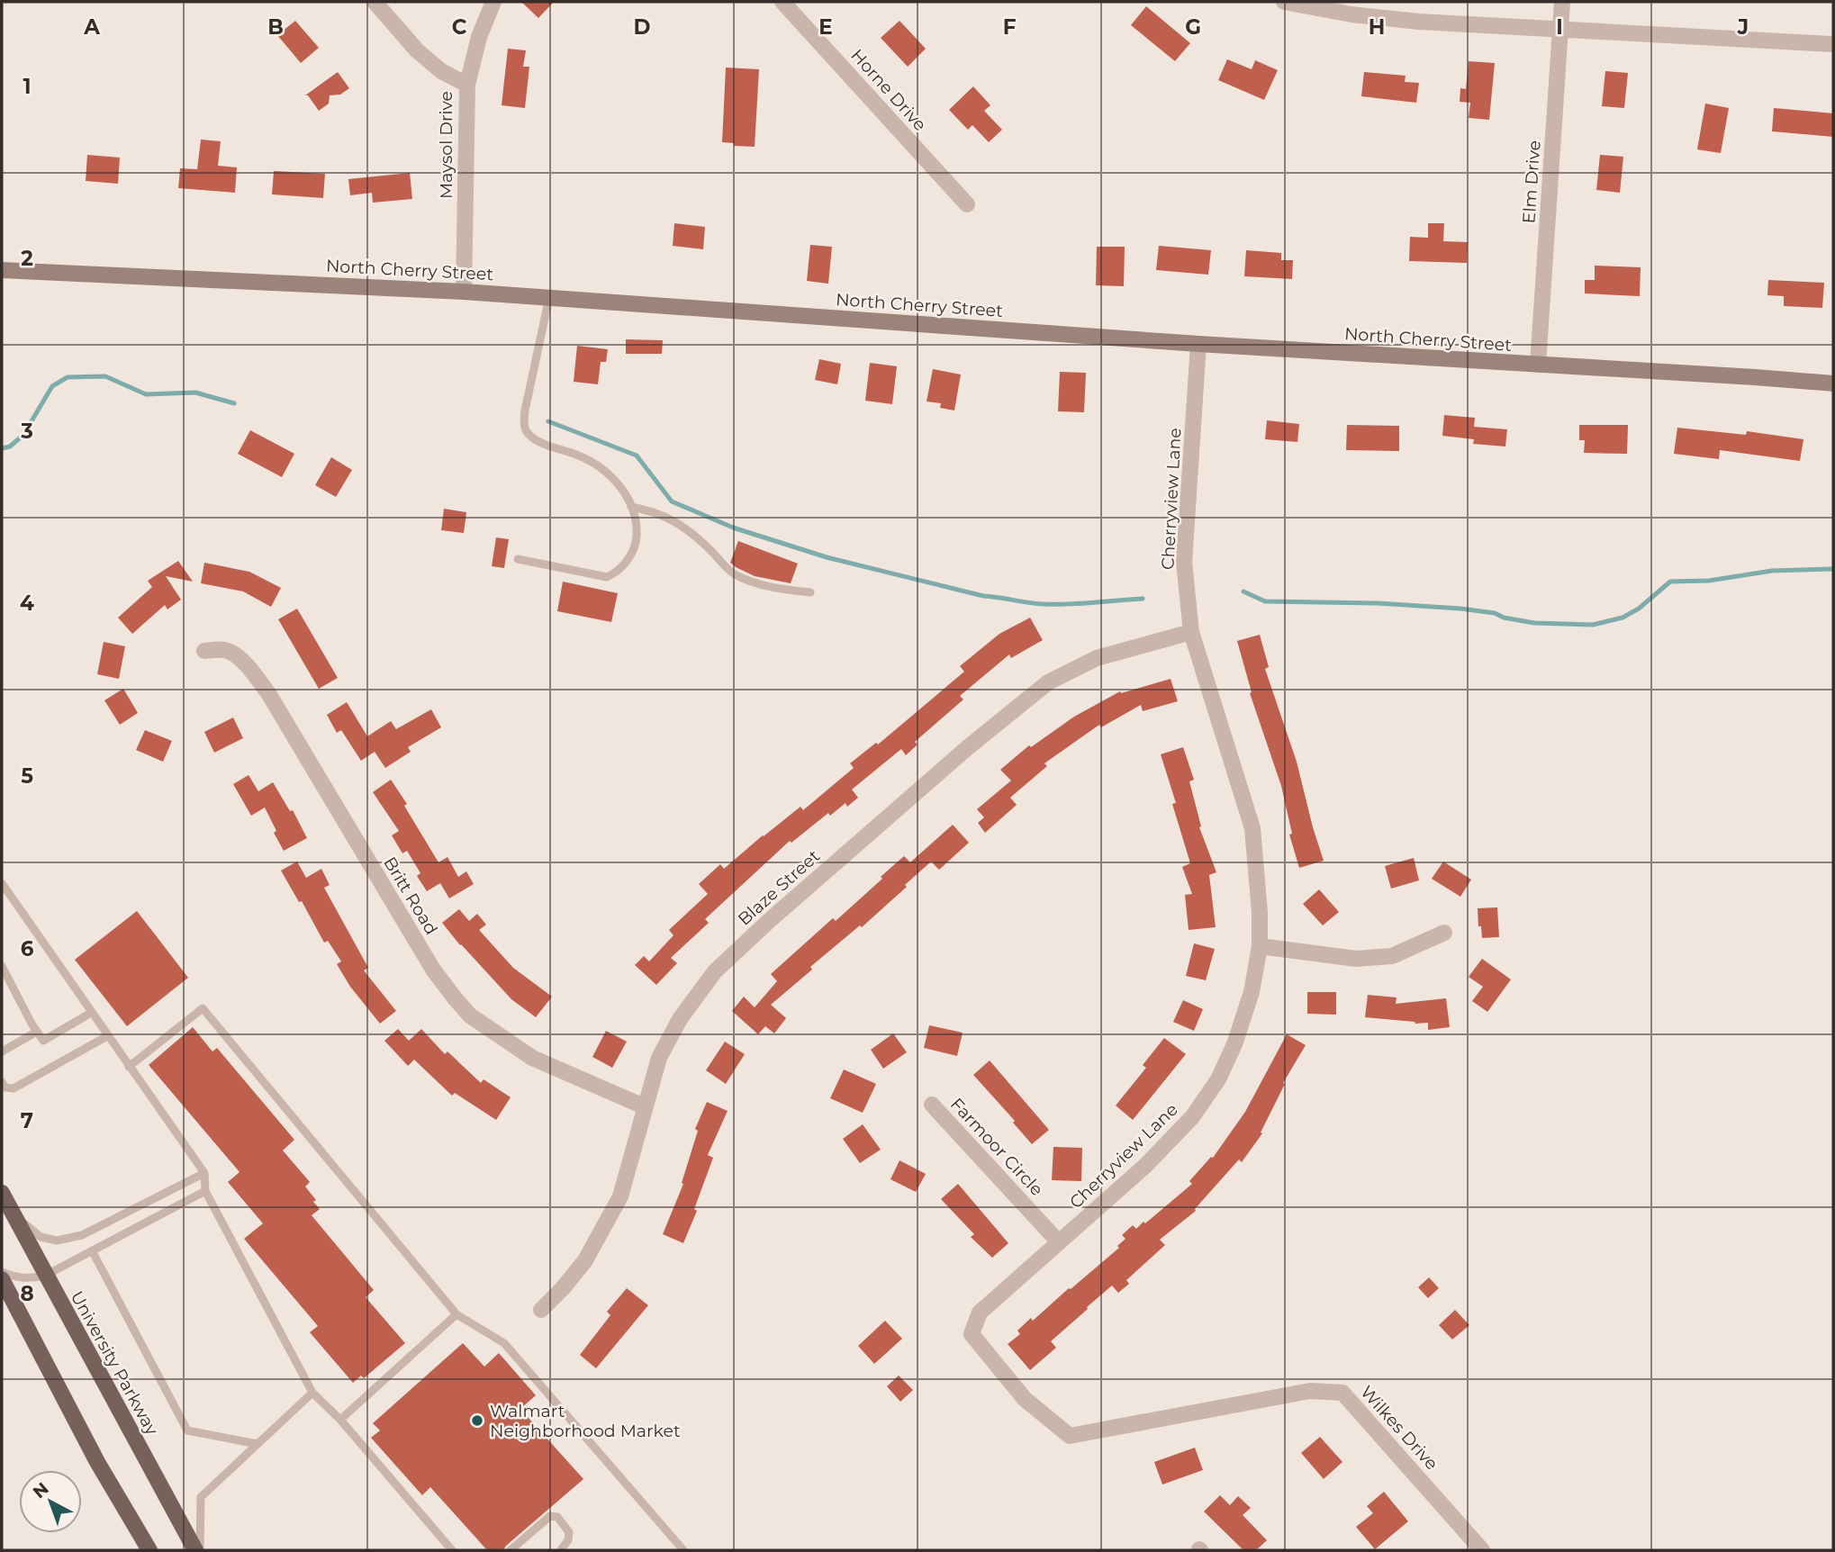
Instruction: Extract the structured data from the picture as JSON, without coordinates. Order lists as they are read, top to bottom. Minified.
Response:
{"streets":{"main road":["University Parkway"],"street":["Horne Drive","Maysol Drive","Elm Drive","North Cherry Street","Cherryview Lane","Blaze Street","Britt Road","Farmoor Circle","Wilkes Drive"]},"crossings":[["Maysol Drive","North Cherry Street"],["Elm Drive","North Cherry Street"],["North Cherry Street","Cherryview Lane"],["Cherryview Lane","Blaze Street"],["Cherryview Lane","Farmoor Circle"],["Cherryview Lane","Wilkes Drive"],["Blaze Street","Britt Road"]],"places":["Walmart Neighborhood Market"],"north":"top left","grid":{"columns":["A","B","C","D","E","F","G","H","I","J"],"rows":["1","2","3","4","5","6","7","8"]}}
